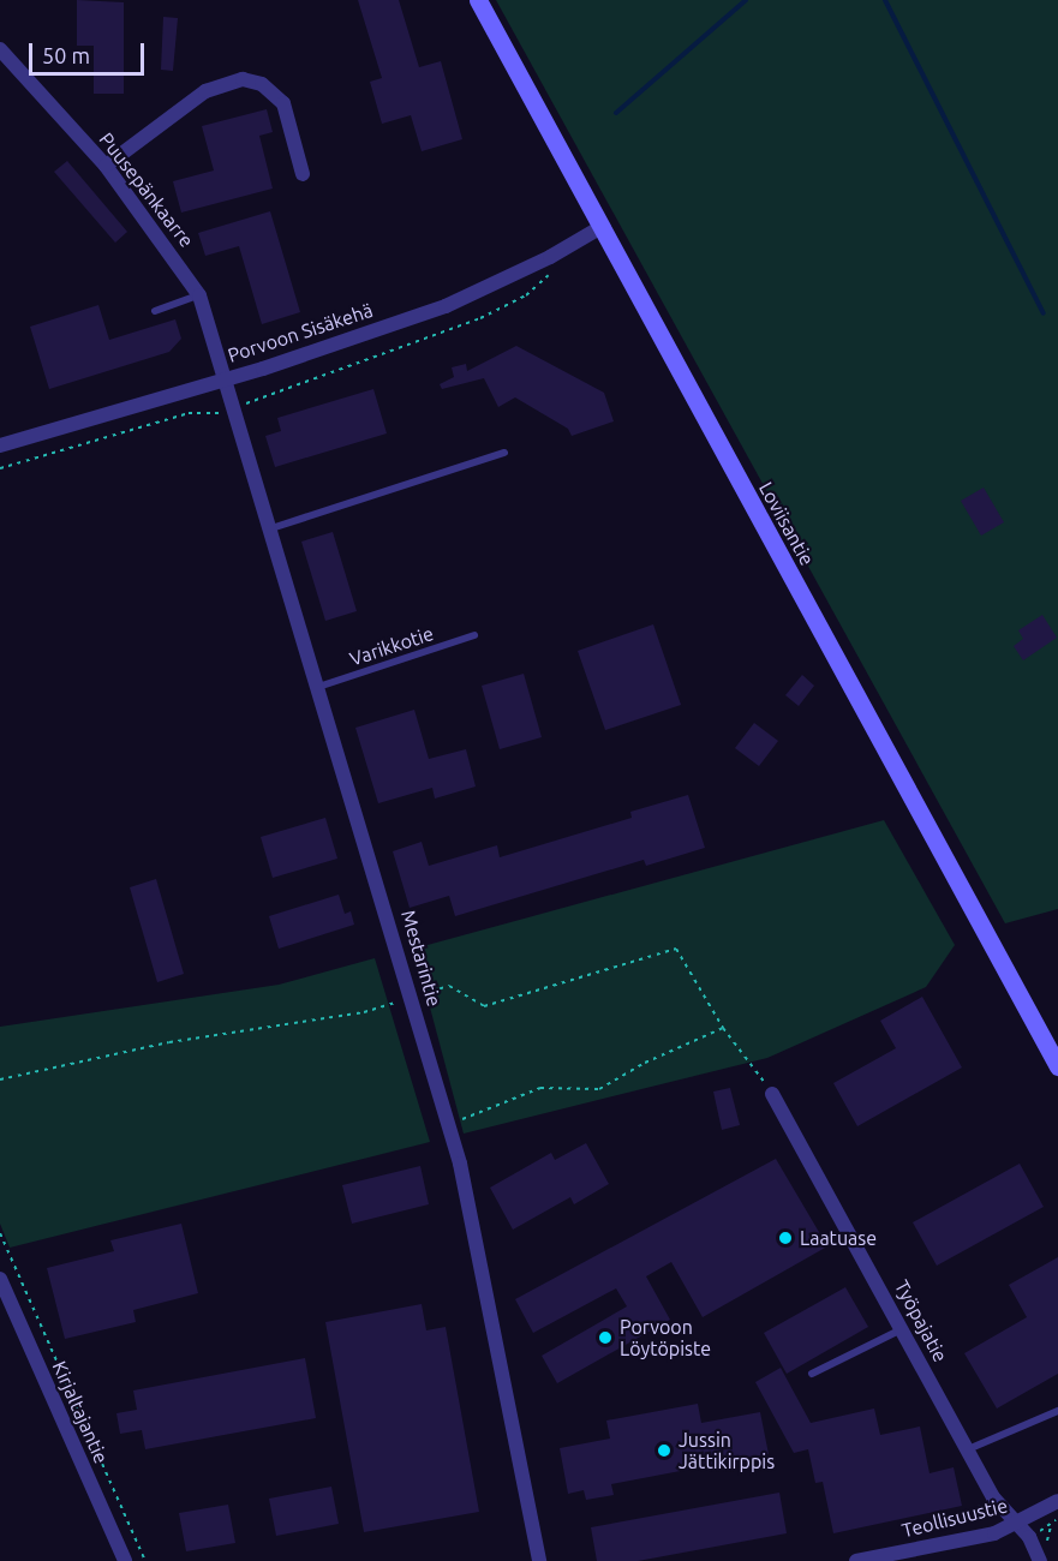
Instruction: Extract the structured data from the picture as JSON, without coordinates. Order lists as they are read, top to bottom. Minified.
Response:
{"streets":{"main road":["Loviisantie"],"street":["Puusepänkaarre","Porvoon Sisäkehä","Mestarintie","Työpajatie","Kirjaltajantie","Teollisuustie"],"lane":["Varikkotie"]},"crossings":[["Puusepänkaarre","Porvoon Sisäkehä"],["Puusepänkaarre","Mestarintie"],["Porvoon Sisäkehä","Loviisantie"],["Porvoon Sisäkehä","Mestarintie"],["Varikkotie","Mestarintie"],["Työpajatie","Teollisuustie"]],"places":["Laatuase","Porvoon Löytöpiste","Jussin Jättikirppis"],"scale_bar":"50 m"}
